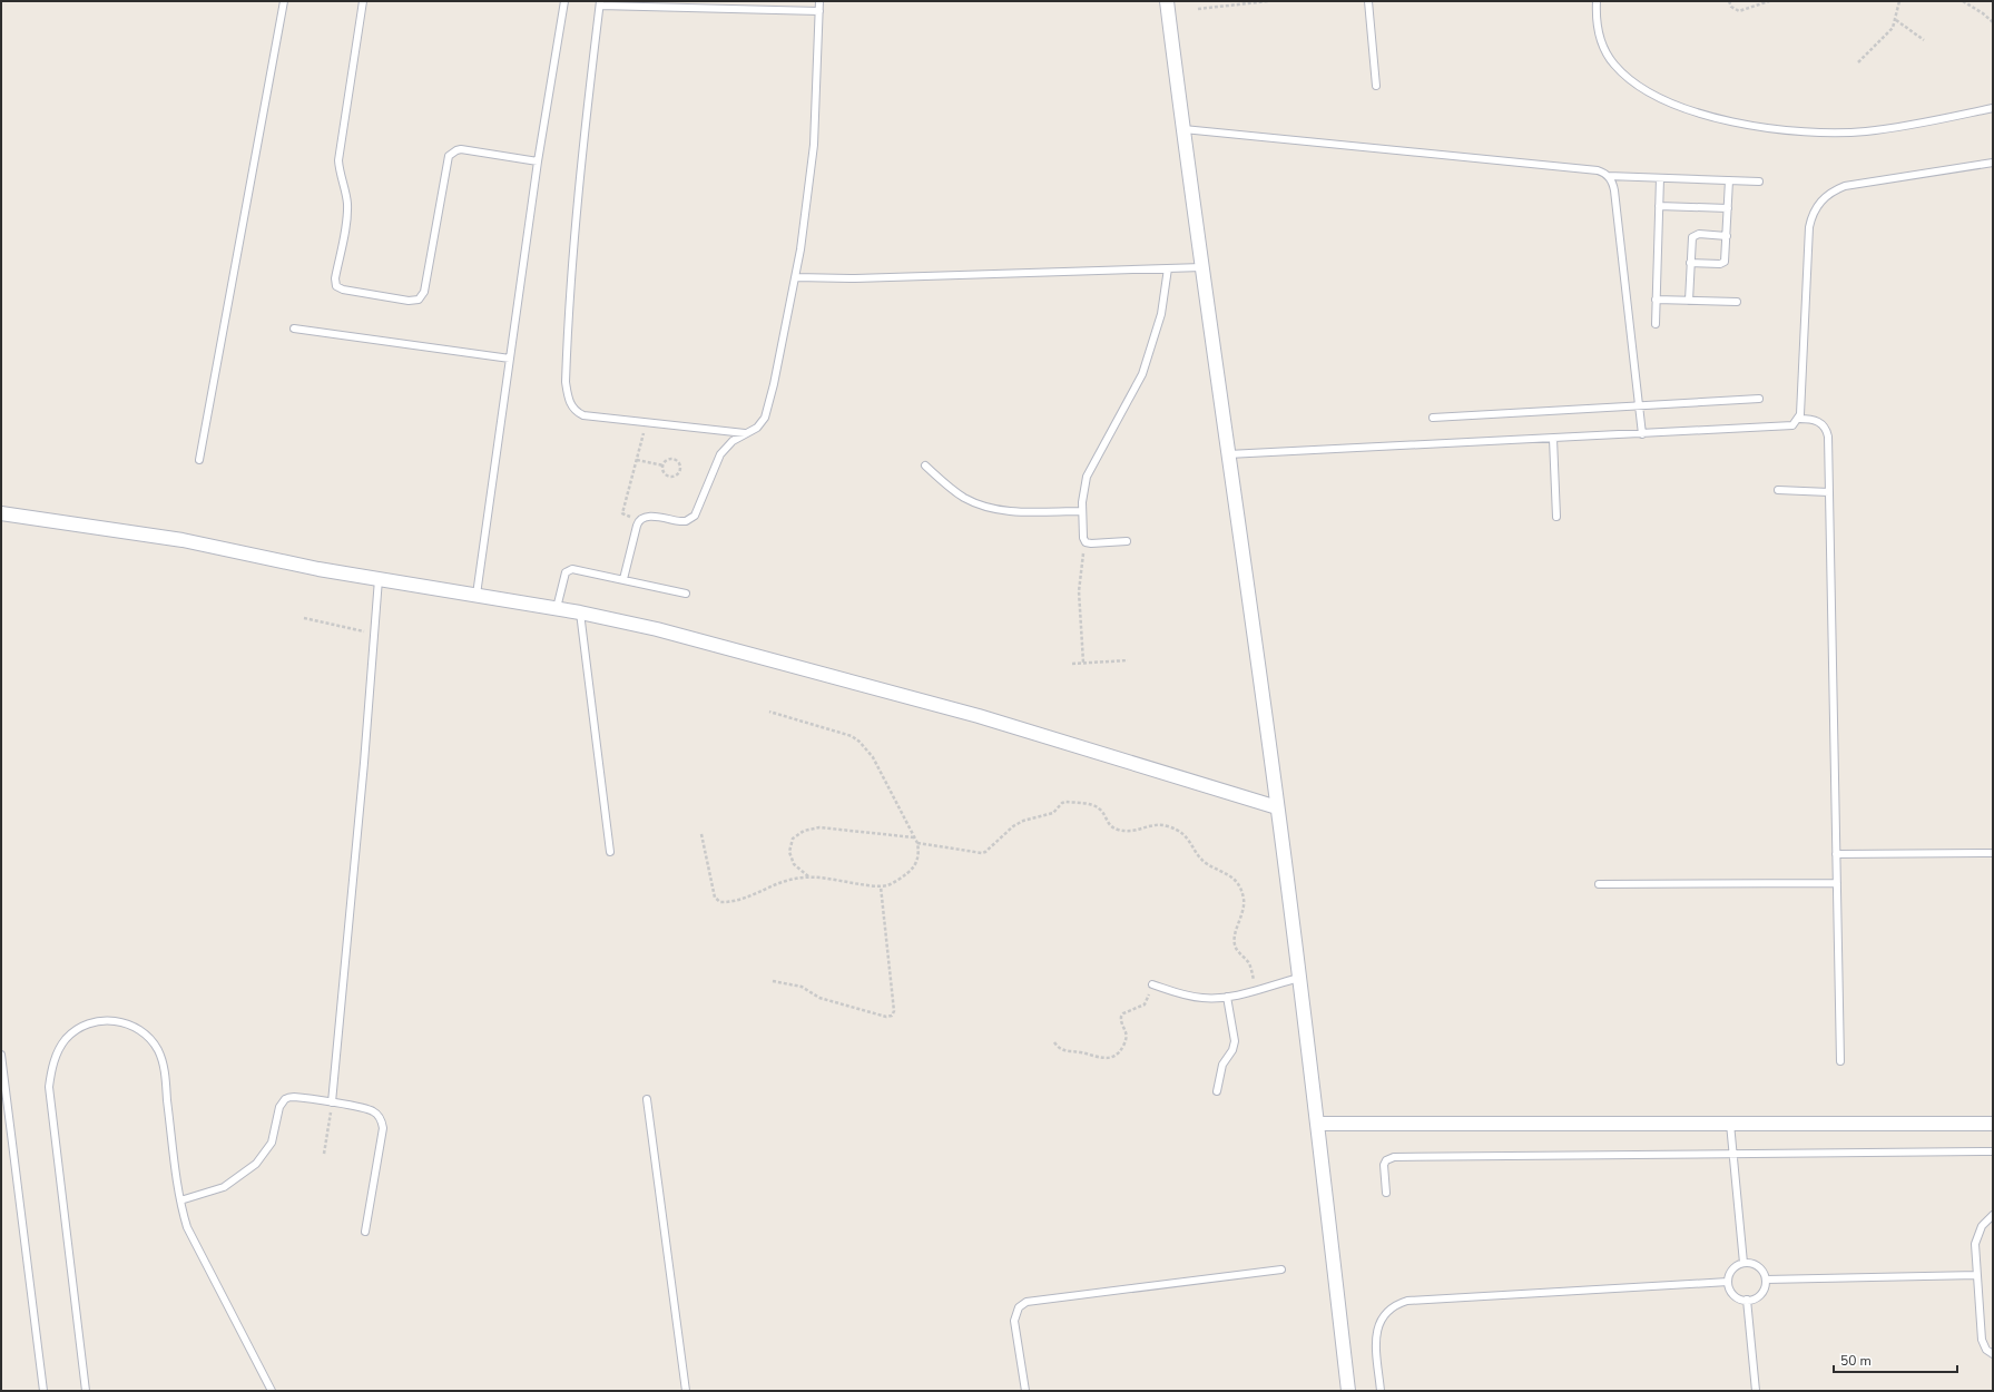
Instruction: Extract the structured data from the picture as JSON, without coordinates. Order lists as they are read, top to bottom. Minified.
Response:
{"scale_bar":"50 m"}
